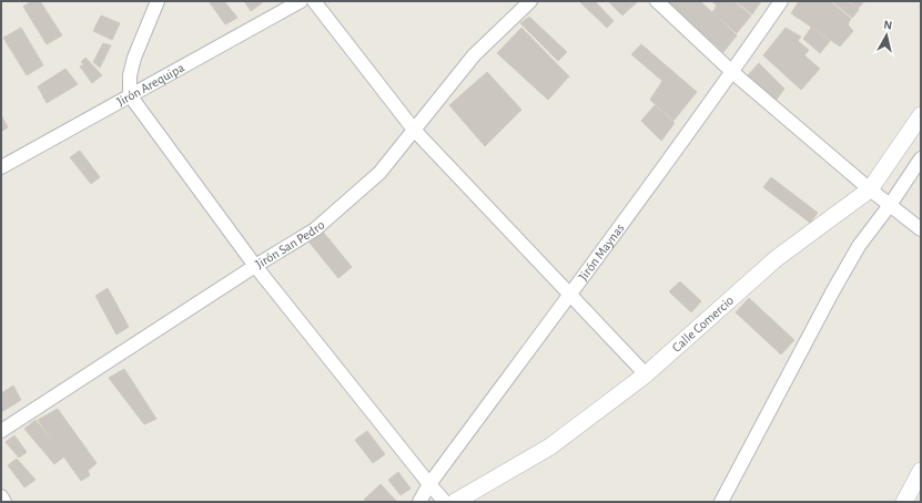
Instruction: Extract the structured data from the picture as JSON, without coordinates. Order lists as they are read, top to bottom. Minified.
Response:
{"streets":{"street":["Jirón Arequipa","Jirón San Pedro","Jirón Maynas","Calle Comercio"]},"north":"top"}
